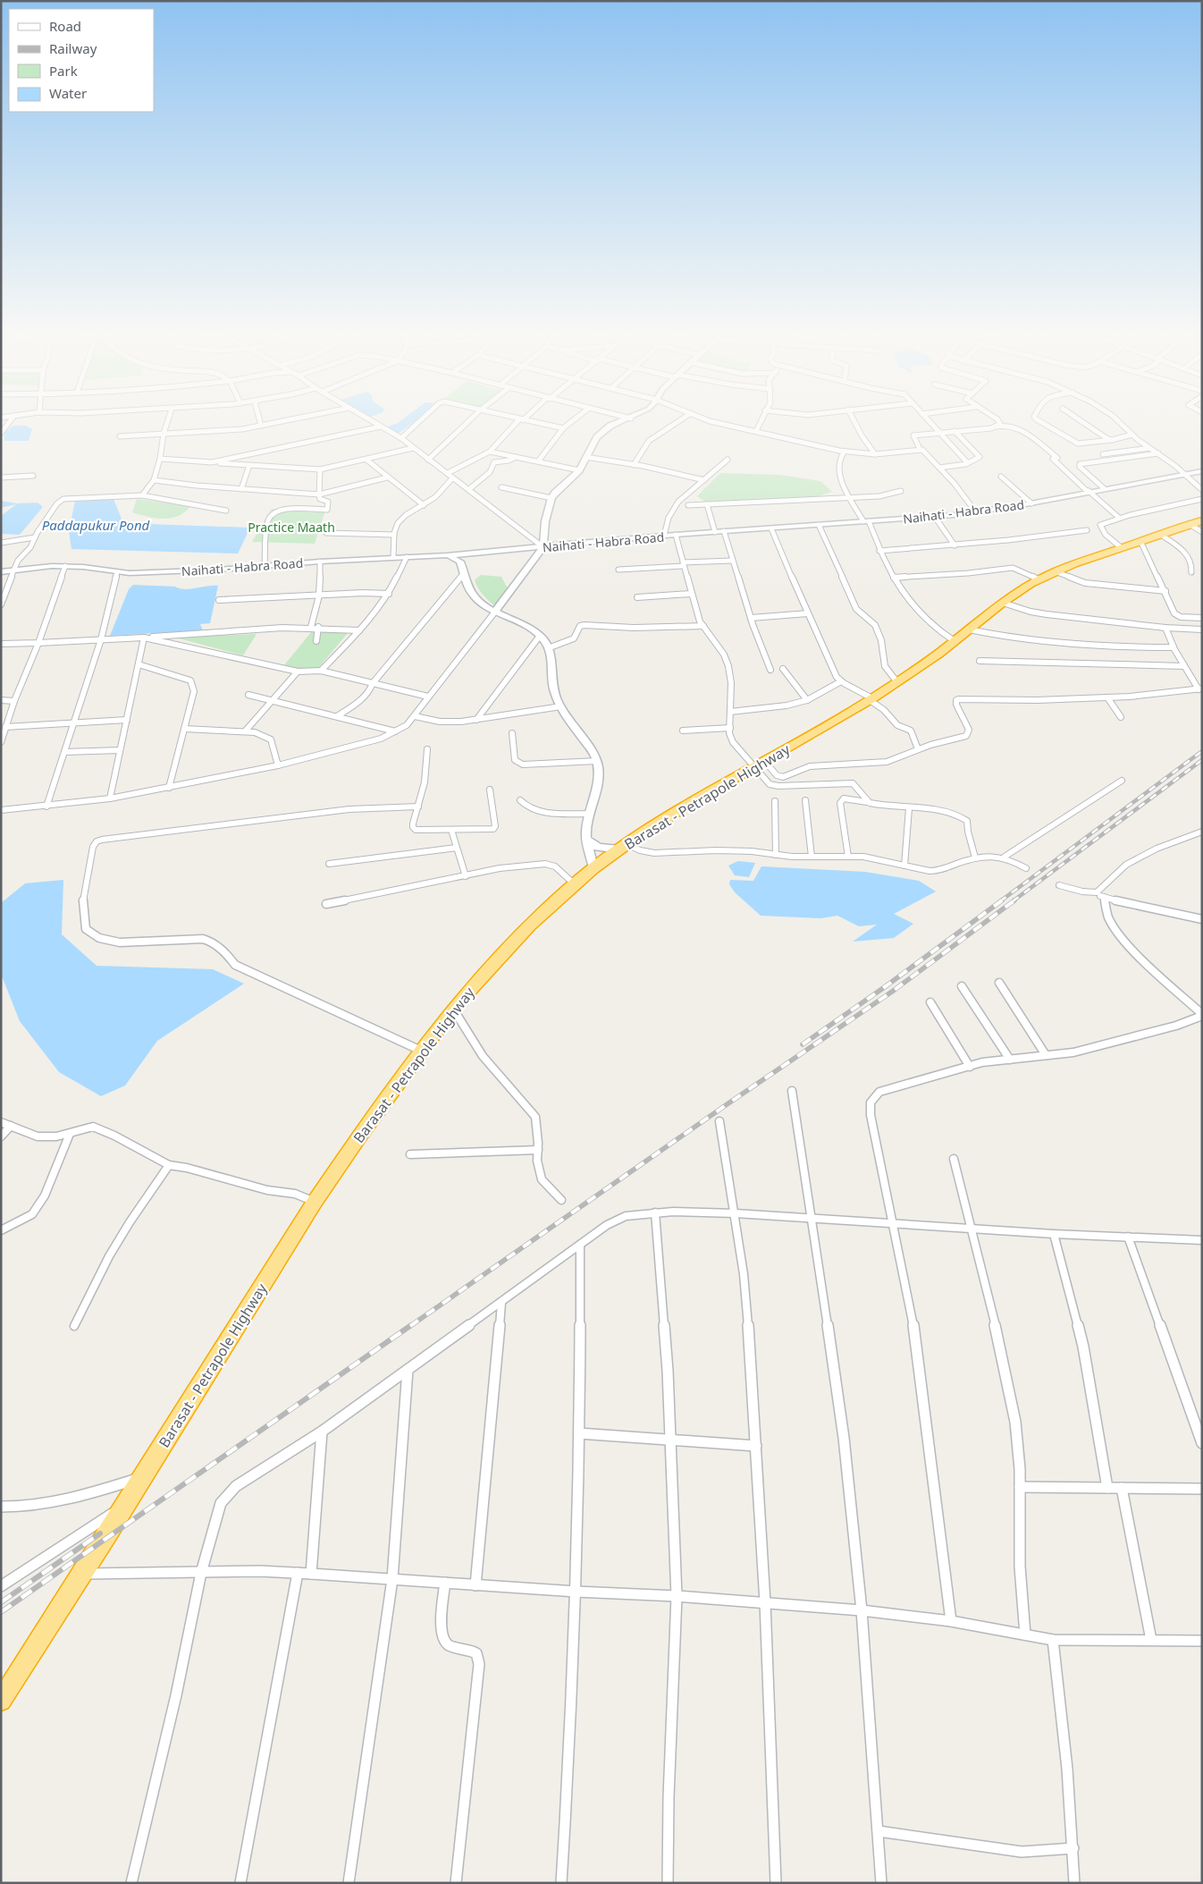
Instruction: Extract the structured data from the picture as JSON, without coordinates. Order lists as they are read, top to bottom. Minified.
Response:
{"streets":{"highway":["Barasat - Petrapole Highway"],"main road":["Naihati - Habra Road"]},"water":["Paddapukur Pond"],"parks":["Practice Maath"],"legend":["Road","Railway","Park","Water"]}
